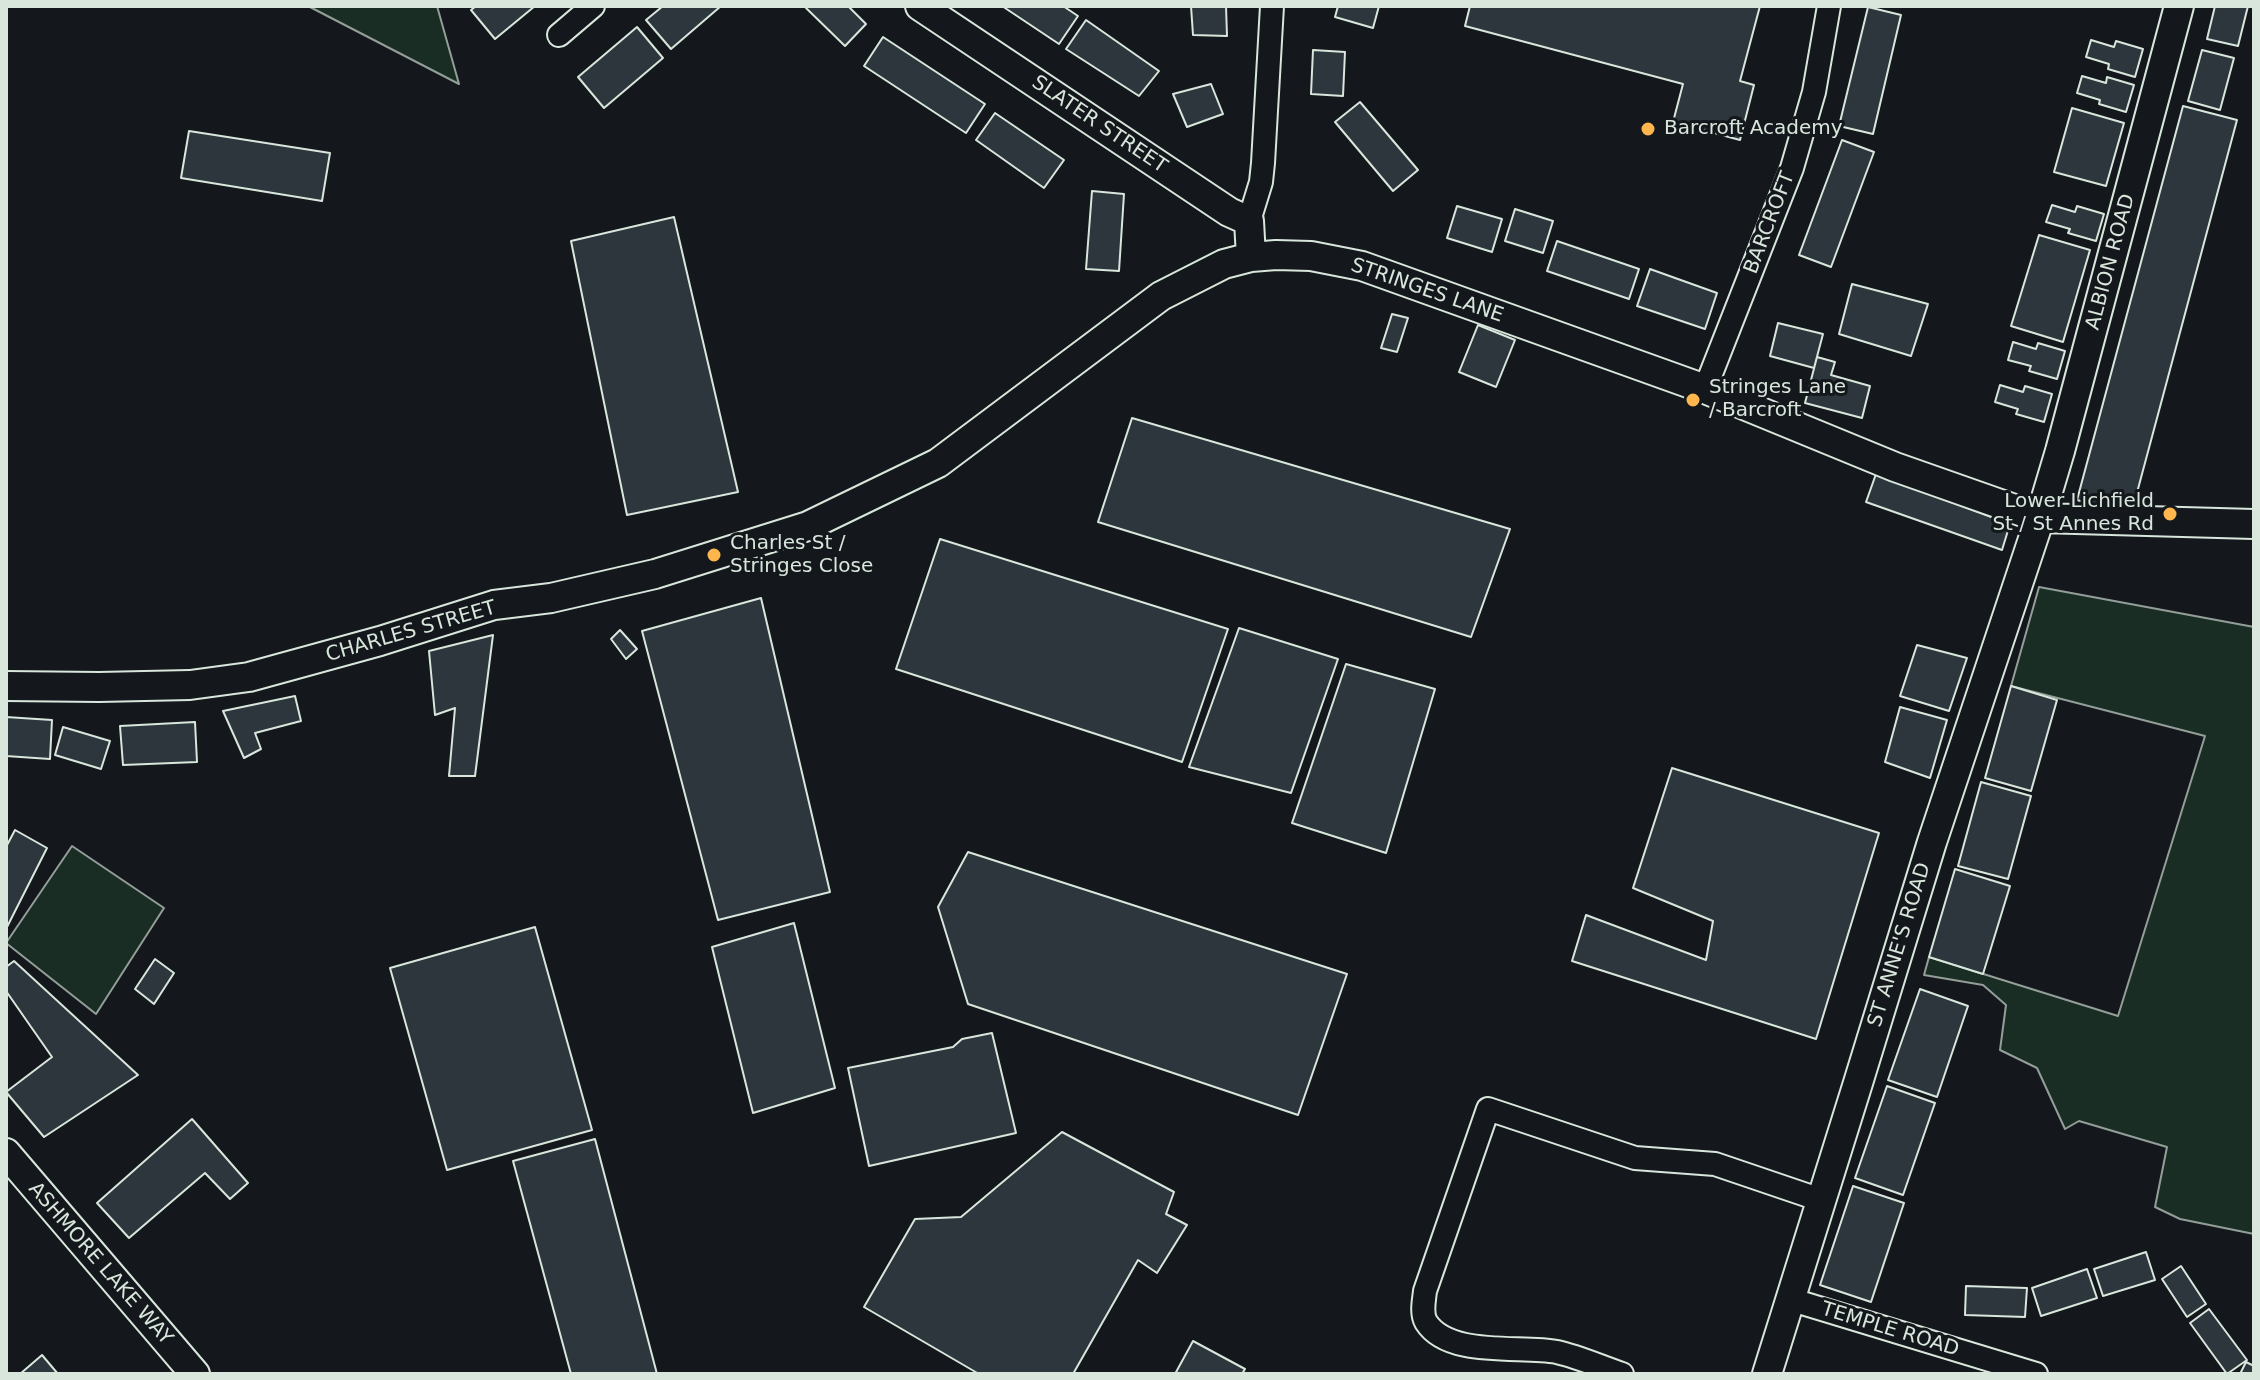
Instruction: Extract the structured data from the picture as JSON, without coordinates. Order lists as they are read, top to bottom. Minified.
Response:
{"streets":{"street":["SLATER STREET","BARCROFT","ALBION ROAD","STRINGES LANE","CHARLES STREET","ST ANNE'S ROAD","ASHMORE LAKE WAY","TEMPLE ROAD"]},"crossings":[["BARCROFT","STRINGES LANE"],["ALBION ROAD","STRINGES LANE"],["ALBION ROAD","ST ANNE'S ROAD"],["STRINGES LANE","CHARLES STREET"],["STRINGES LANE","ST ANNE'S ROAD"],["ST ANNE'S ROAD","TEMPLE ROAD"]],"places":["Barcroft Academy","Stringes Lane / Barcroft","Lower Lichfield St / St Annes Rd","Charles St / Stringes Close"]}
